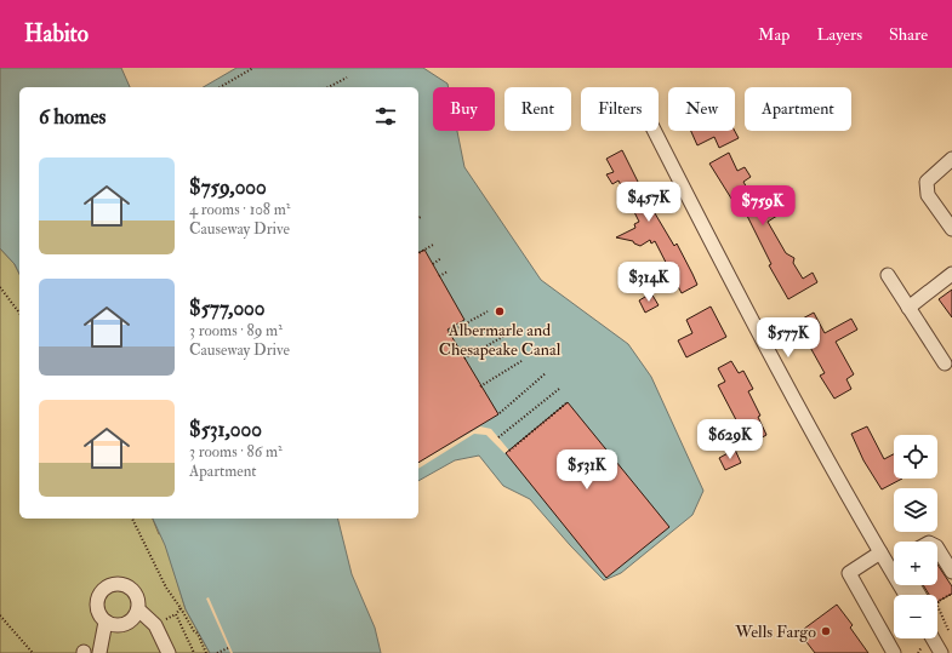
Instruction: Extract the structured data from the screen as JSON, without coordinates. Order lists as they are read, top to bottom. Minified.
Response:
{"places":["Albermarle and Chesapeake Canal","Wells Fargo"],"page":{"header":"Habito","nav":["Map","Layers","Share"],"chip":["Buy","Rent","Filters","New","Apartment"],"heading":"6 homes","list":[{"name":"$759,000","note":"4 rooms · 108 m² · Causeway Drive"},{"name":"$577,000","note":"3 rooms · 89 m² · Causeway Drive"},{"name":"$531,000","note":"3 rooms · 86 m² · Apartment"}],"price":["$457K","$759K","$314K","$577K","$629K","$531K"],"map_buttons":["+","−"]}}
